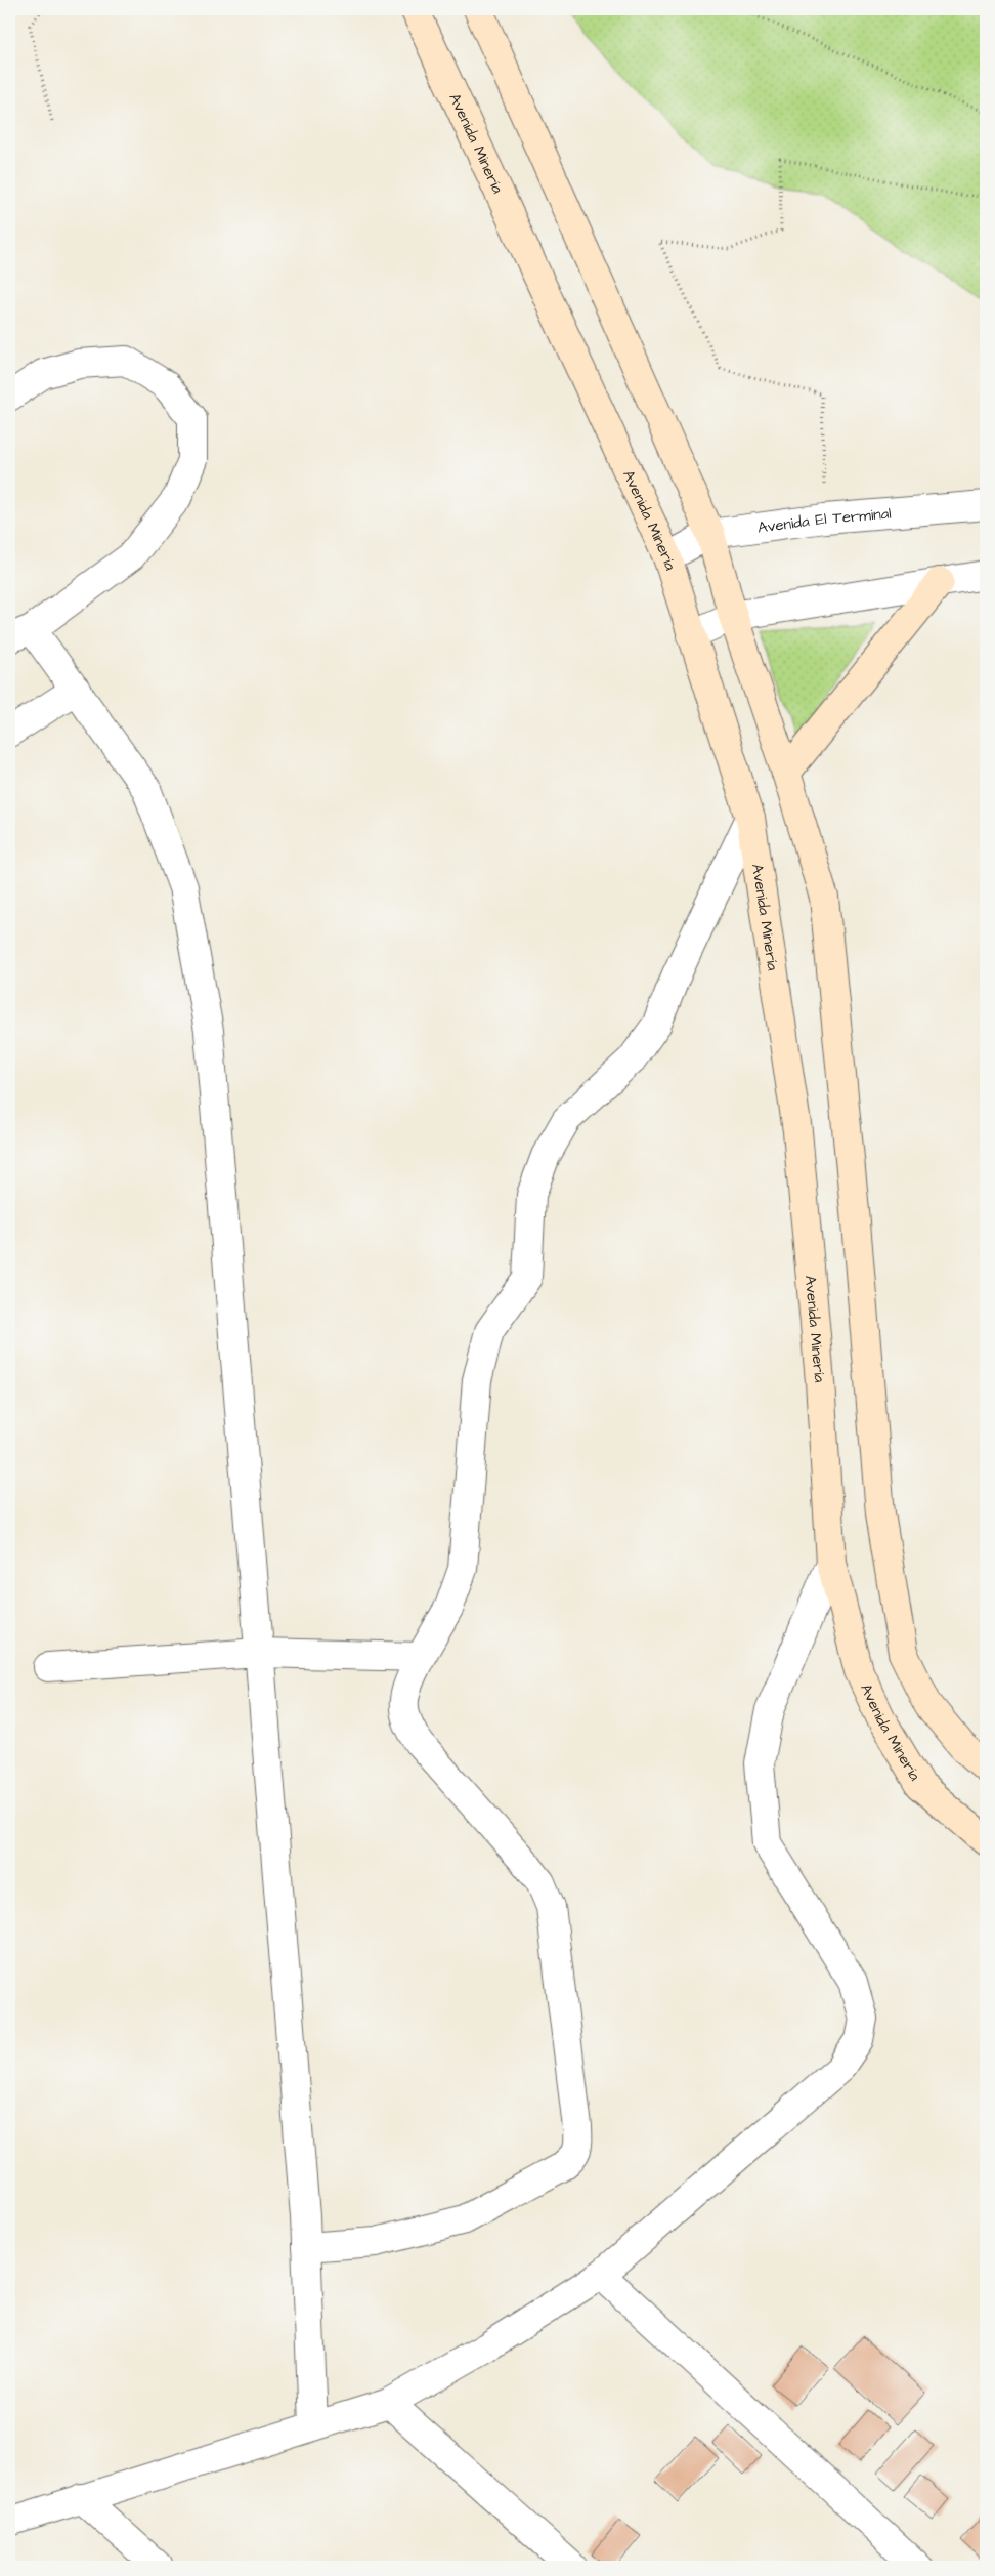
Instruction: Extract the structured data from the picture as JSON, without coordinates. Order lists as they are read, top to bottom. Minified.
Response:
{"streets":{"main road":["Avenida Minería"],"street":["Avenida El Terminal"]},"crossings":[["Avenida Minería","Avenida El Terminal"]]}
